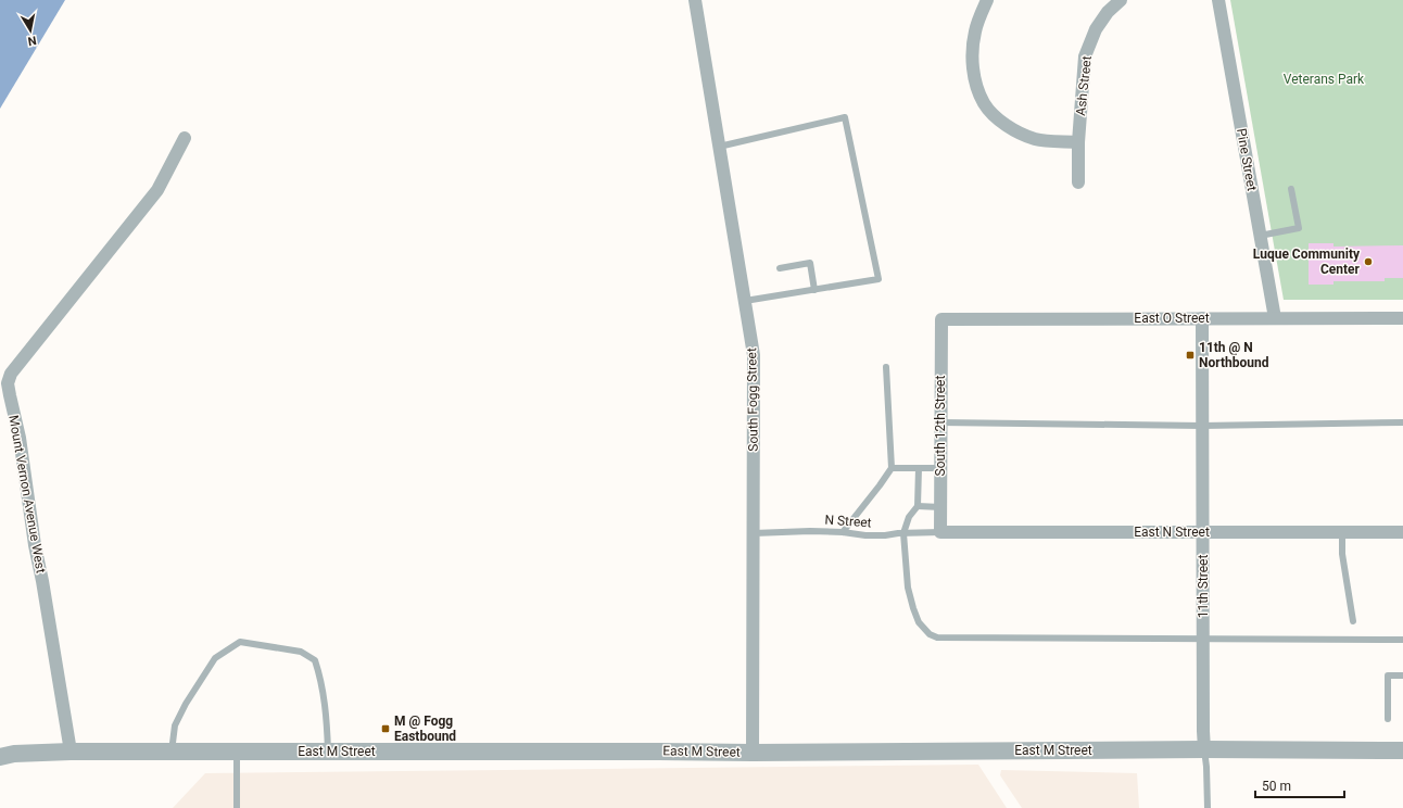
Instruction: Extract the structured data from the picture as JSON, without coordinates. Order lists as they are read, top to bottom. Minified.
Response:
{"streets":{"street":["Ash Street","Pine Street","East O Street","South Fogg Street","South 12th Street","Mount Vernon Avenue West","East N Street","11th Street","East M Street"],"lane":["N Street"]},"crossings":[["Pine Street","East O Street"],["East O Street","South 12th Street"],["East O Street","11th Street"],["South Fogg Street","N Street"],["South Fogg Street","East M Street"],["South 12th Street","N Street"],["South 12th Street","East N Street"],["Mount Vernon Avenue West","East M Street"],["N Street","East N Street"],["East N Street","11th Street"],["11th Street","East M Street"]],"parks":["Veterans Park"],"places":{"other":["Luque Community Center"],"transit":["11th @ N Northbound","M @ Fogg Eastbound"]},"scale_bar":"50 m","north":"bottom"}
